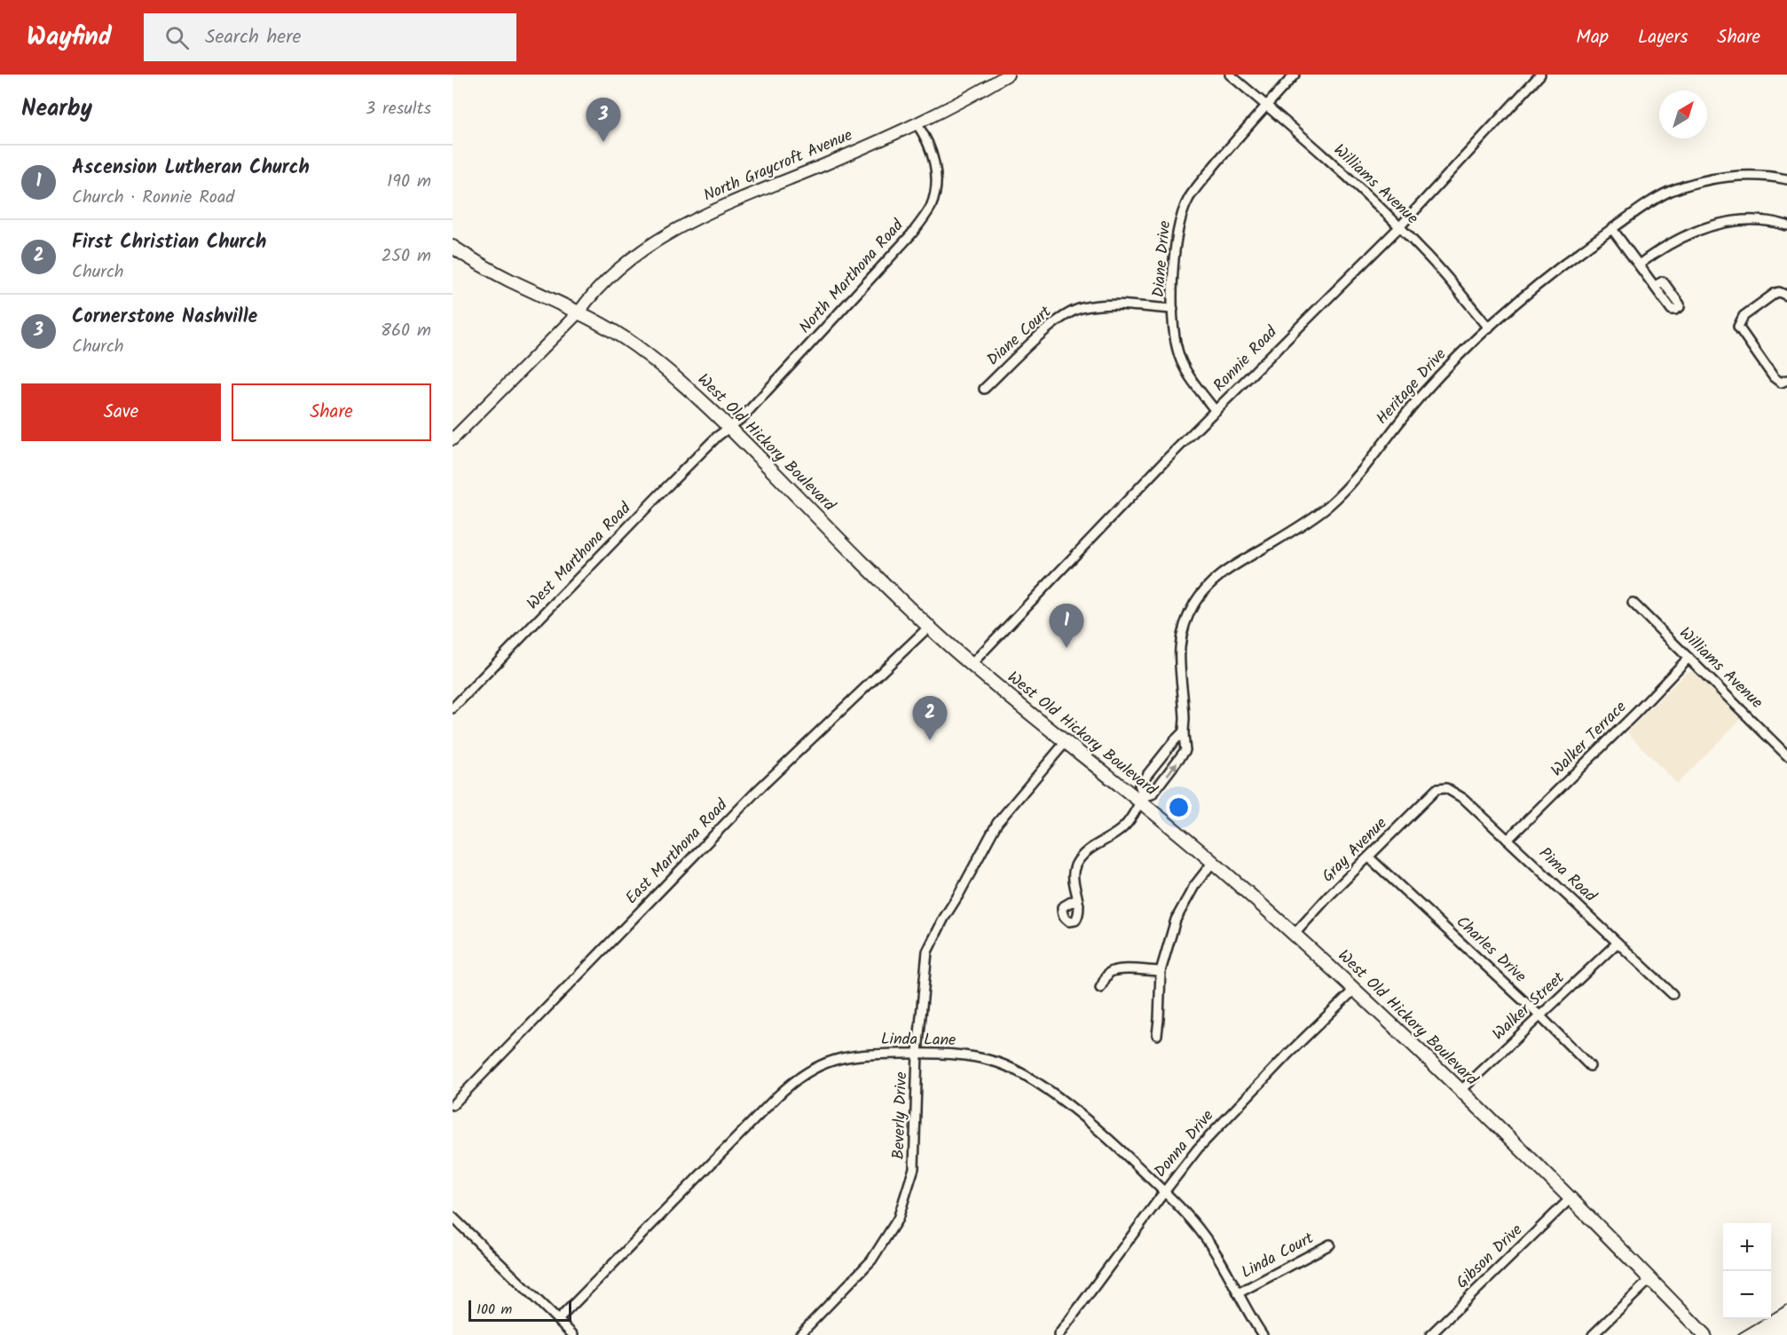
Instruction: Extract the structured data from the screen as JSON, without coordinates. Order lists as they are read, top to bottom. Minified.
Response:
{"streets":{"main road":["West Old Hickory Boulevard"],"street":["North Graycroft Avenue","Williams Avenue","Diane Drive","North Marthona Road","Diane Court","Ronnie Road","Heritage Drive","West Marthona Road","Walker Terrace","Gray Avenue","East Marthona Road","Pima Road","Charles Drive","Walker Street","Linda Lane","Beverly Drive","Donna Drive","Linda Court","Gibson Drive"]},"crossings":[["North Graycroft Avenue","North Marthona Road"],["North Graycroft Avenue","West Old Hickory Boulevard"],["Williams Avenue","Diane Drive"],["Williams Avenue","Ronnie Road"],["Williams Avenue","Heritage Drive"],["Williams Avenue","Walker Terrace"],["Diane Drive","Diane Court"],["Diane Drive","Ronnie Road"],["North Marthona Road","West Old Hickory Boulevard"],["North Marthona Road","West Marthona Road"],["Ronnie Road","West Old Hickory Boulevard"],["Heritage Drive","West Old Hickory Boulevard"],["West Old Hickory Boulevard","West Marthona Road"],["West Old Hickory Boulevard","Gray Avenue"],["West Old Hickory Boulevard","East Marthona Road"],["West Old Hickory Boulevard","Walker Street"],["West Old Hickory Boulevard","Beverly Drive"],["West Old Hickory Boulevard","Donna Drive"],["West Old Hickory Boulevard","Gibson Drive"],["Walker Terrace","Pima Road"],["Gray Avenue","Pima Road"],["Gray Avenue","Charles Drive"],["Pima Road","Walker Street"],["Charles Drive","Walker Street"],["Linda Lane","Beverly Drive"],["Linda Lane","Donna Drive"],["Linda Lane","Linda Court"]],"scale_bar":"100 m","north":"top right","page":{"header":"Wayfind","search":"Search here","nav":["Map","Layers","Share"],"heading":["Nearby","3 results"],"pins":["3","1","2"],"list":[{"mark":"1","name":"Ascension Lutheran Church","note":"Church · Ronnie Road","value":"190 m"},{"mark":"2","name":"First Christian Church","note":"Church","value":"250 m"},{"mark":"3","name":"Cornerstone Nashville","note":"Church","value":"860 m"}],"buttons":["Save","Share"],"map_buttons":["+","−"],"scale":"100 m"}}
